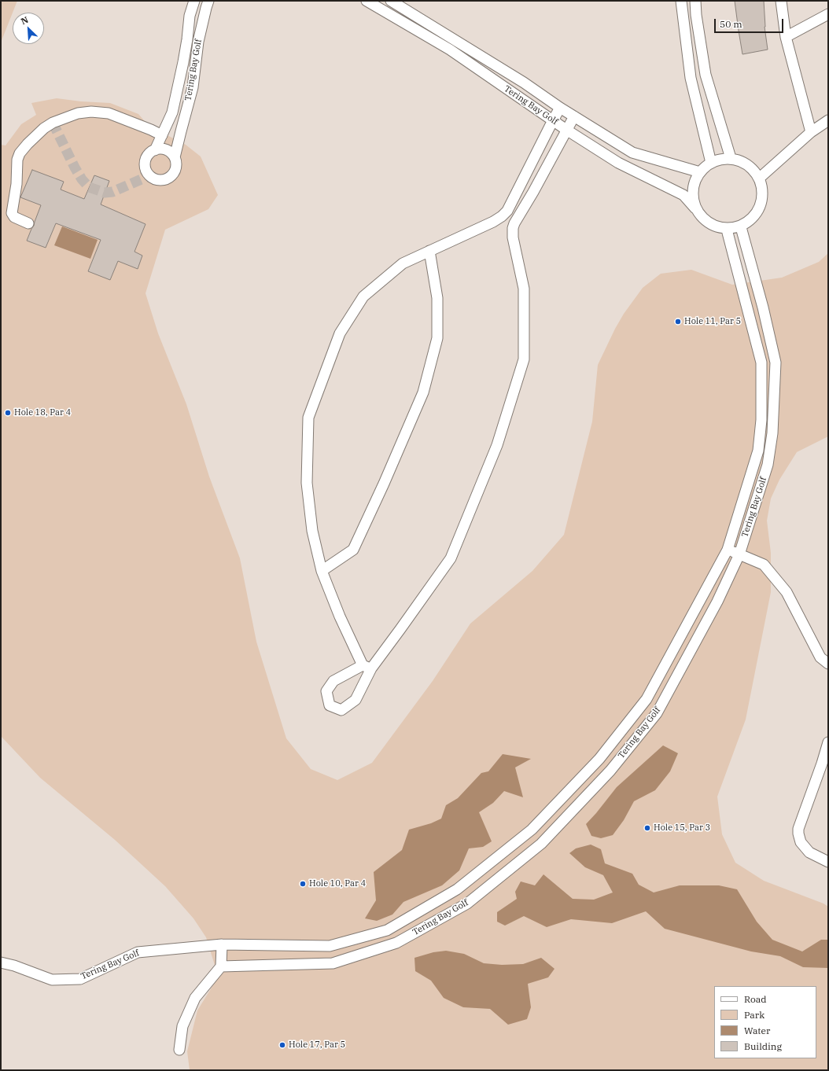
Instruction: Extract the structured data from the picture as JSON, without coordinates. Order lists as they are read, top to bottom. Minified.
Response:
{"streets":{"street":["Tering Bay Golf"]},"places":["Hole 11, Par 5","Hole 18, Par 4","Hole 15, Par 3","Hole 10, Par 4","Hole 17, Par 5"],"legend":["Road","Park","Water","Building"],"scale_bar":"50 m","north":"top left"}
